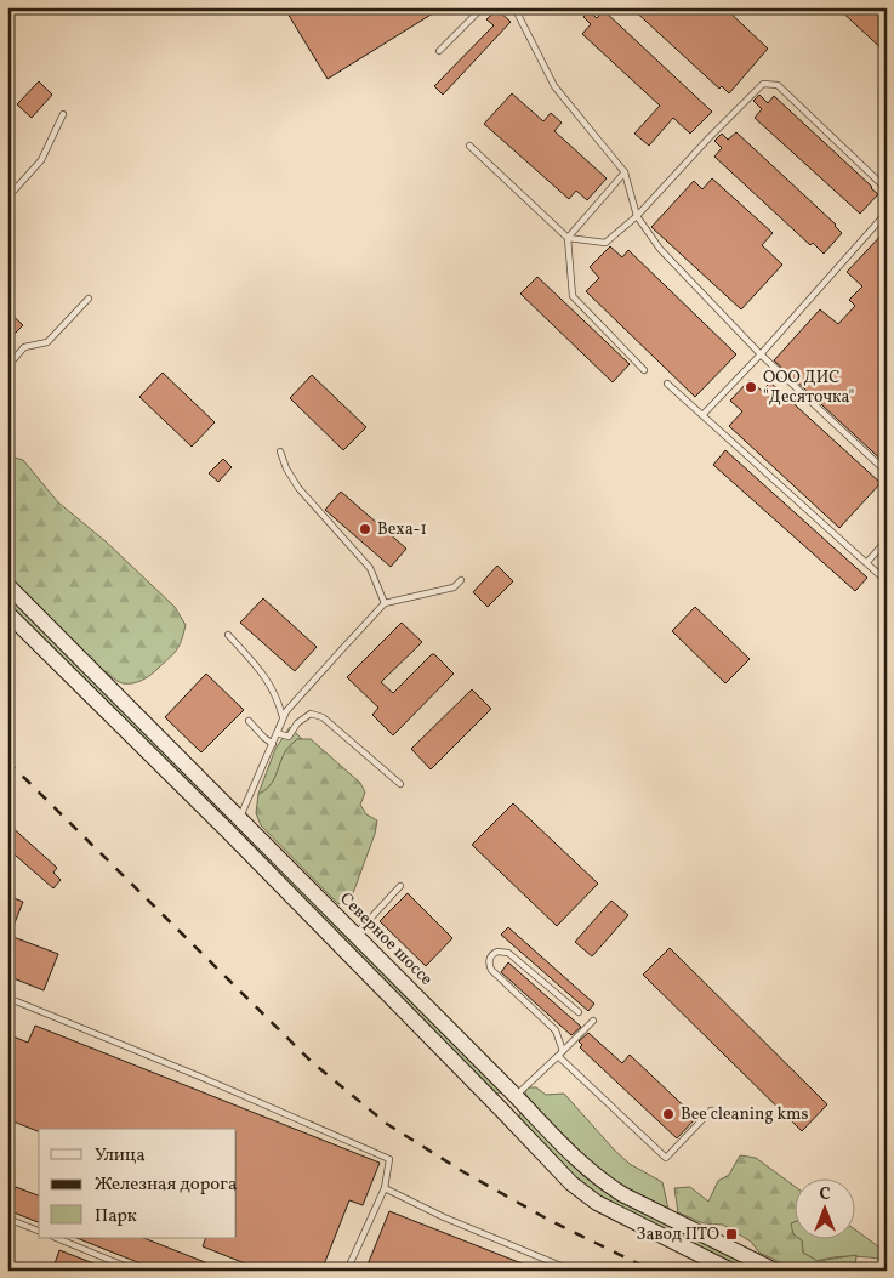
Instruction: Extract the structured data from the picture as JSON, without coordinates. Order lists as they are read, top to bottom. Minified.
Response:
{"streets":{"main road":["Северное шоссе"]},"places":{"other":["ООО ДИС \"Десяточка\"","Веха-1","Bee cleaning kms"],"transit":["Завод ПТО"]},"legend":["Улица","Железная дорога","Парк"],"north":"top"}
